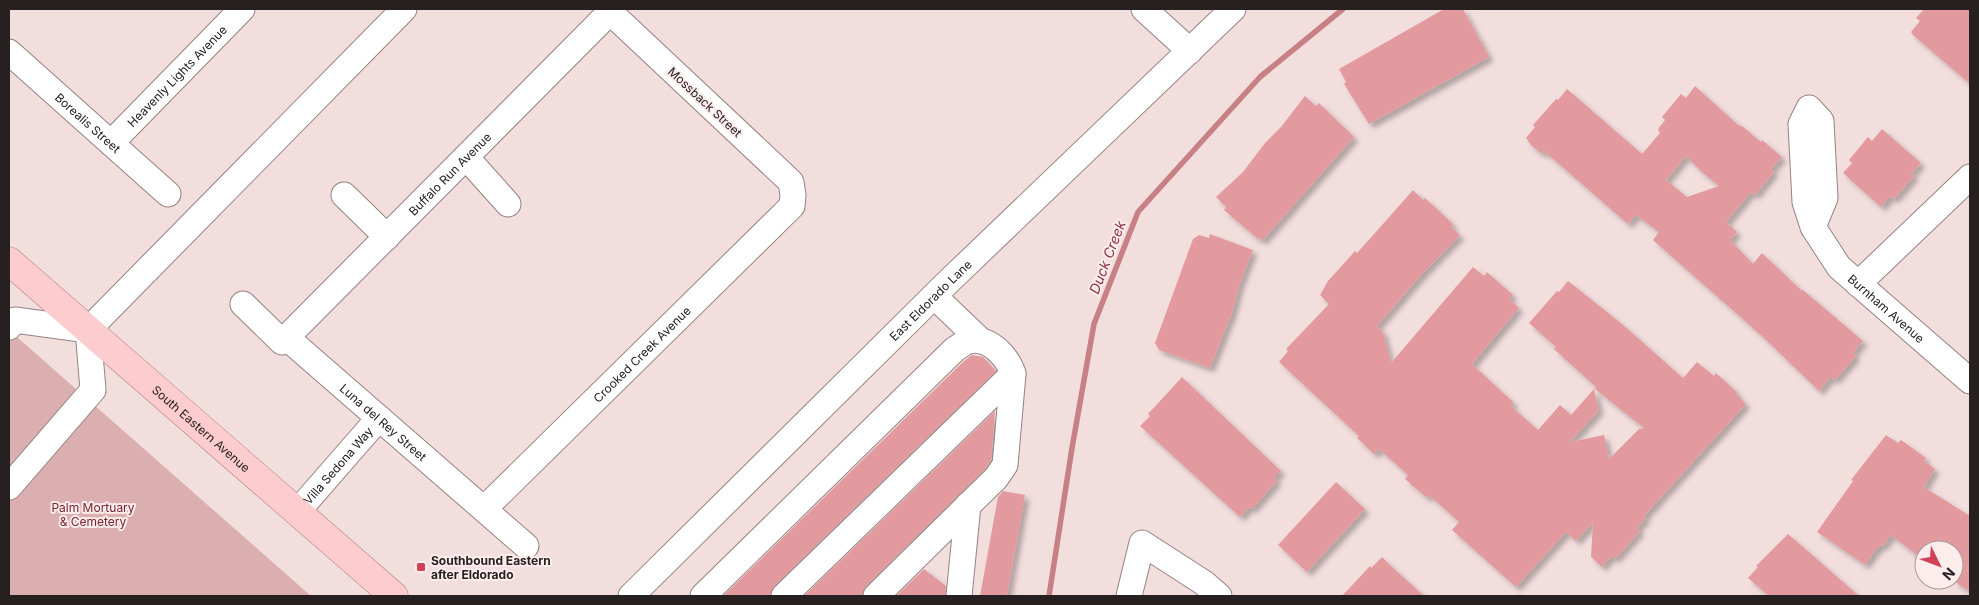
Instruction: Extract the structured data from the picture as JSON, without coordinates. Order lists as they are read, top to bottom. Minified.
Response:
{"streets":{"main road":["South Eastern Avenue"],"street":["Heavenly Lights Avenue","Mossback Street","Borealis Street","Buffalo Run Avenue","East Eldorado Lane","Burnham Avenue","Crooked Creek Avenue","Luna del Rey Street","Villa Sedona Way"]},"crossings":[["Heavenly Lights Avenue","Borealis Street"],["Mossback Street","Buffalo Run Avenue"],["Mossback Street","Crooked Creek Avenue"],["Buffalo Run Avenue","Luna del Rey Street"],["Crooked Creek Avenue","Luna del Rey Street"],["Luna del Rey Street","Villa Sedona Way"],["South Eastern Avenue","Villa Sedona Way"]],"water":["Duck Creek"],"parks":["Palm Mortuary & Cemetery"],"places":{"transit":["Southbound Eastern after Eldorado"]},"north":"bottom right"}
